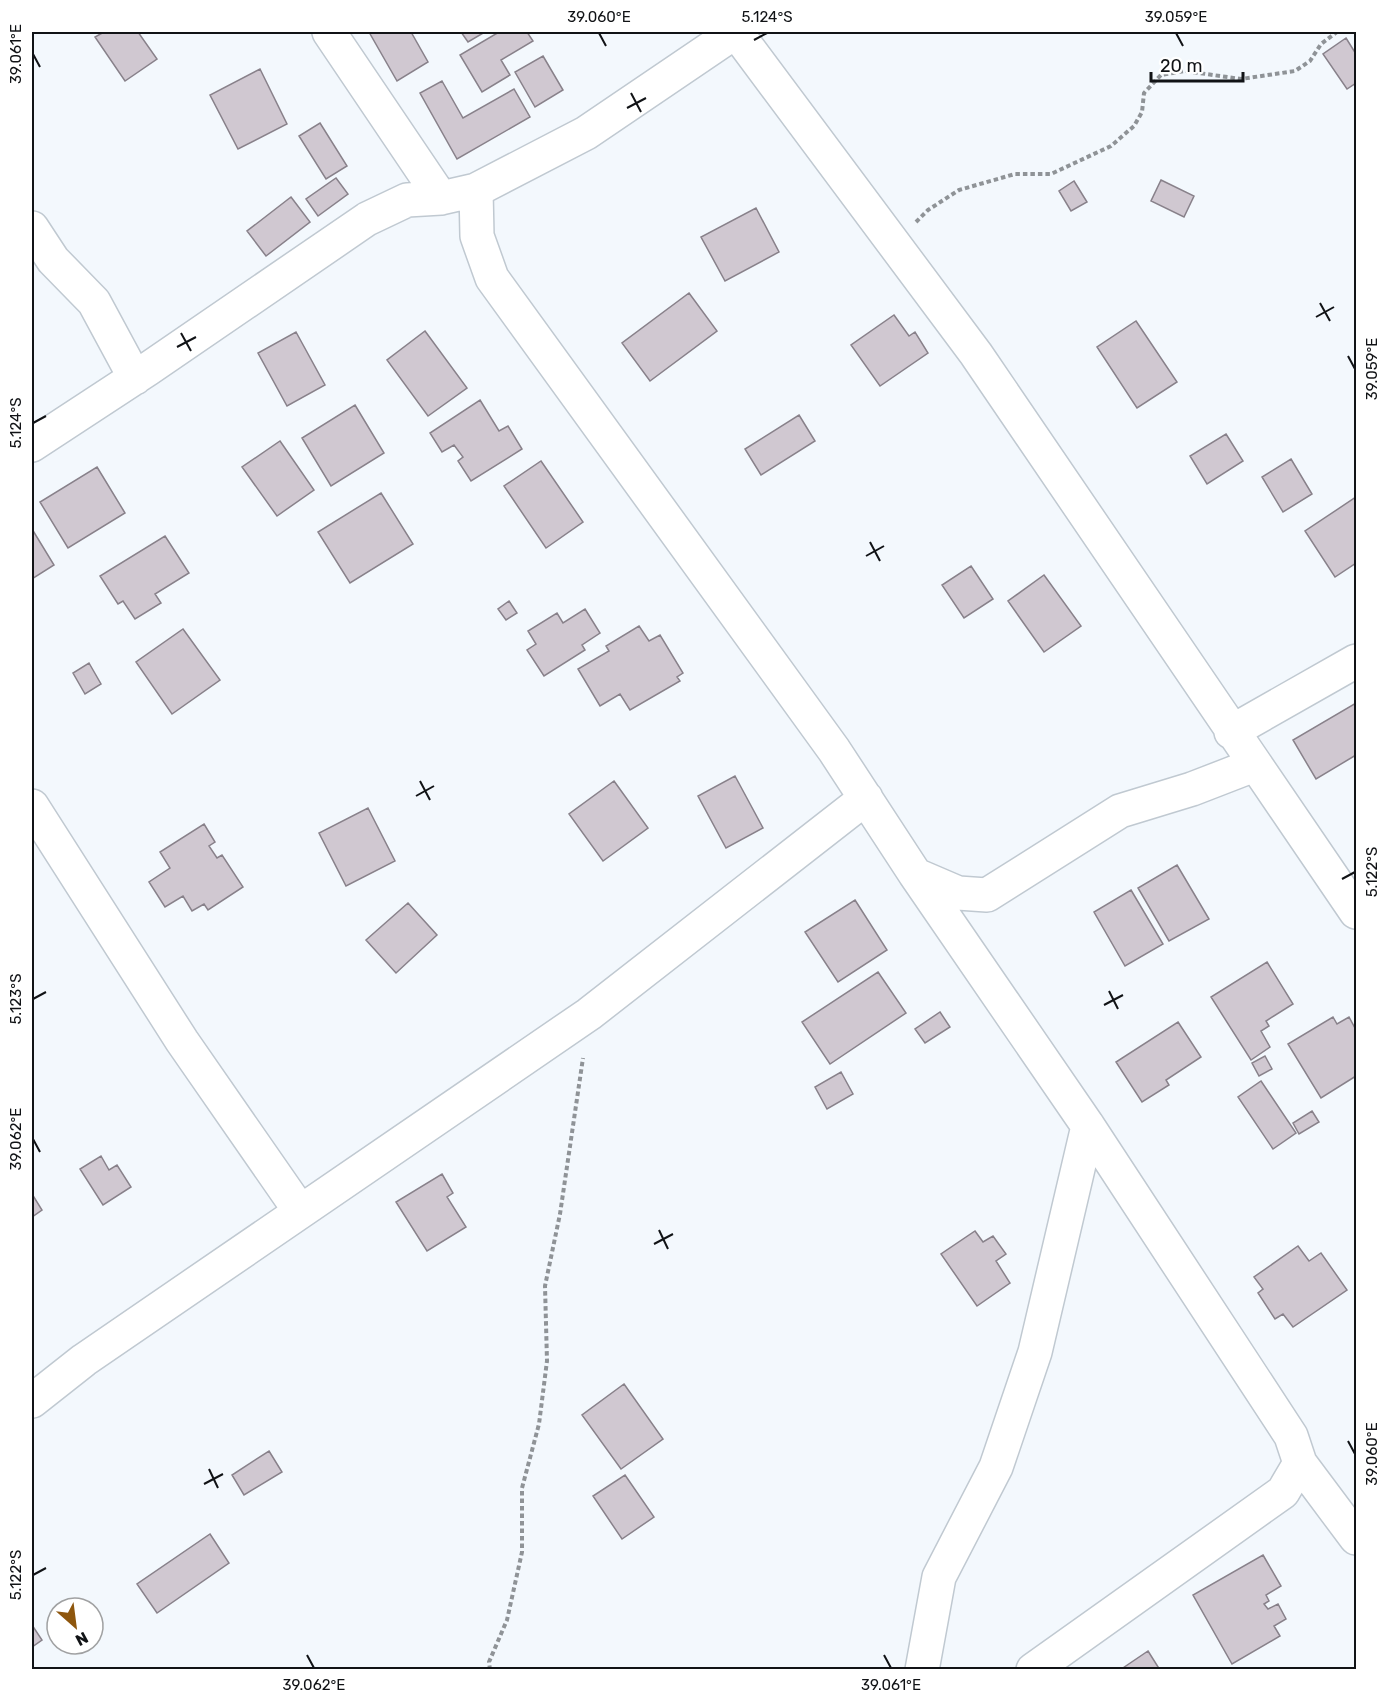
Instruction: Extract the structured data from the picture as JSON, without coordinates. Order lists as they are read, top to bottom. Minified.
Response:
{"scale_bar":"20 m","north":"bottom right","coordinates":["39.060°E","5.124°S","39.059°E","39.061°E","5.122°S","5.123°S","39.062°E"]}
